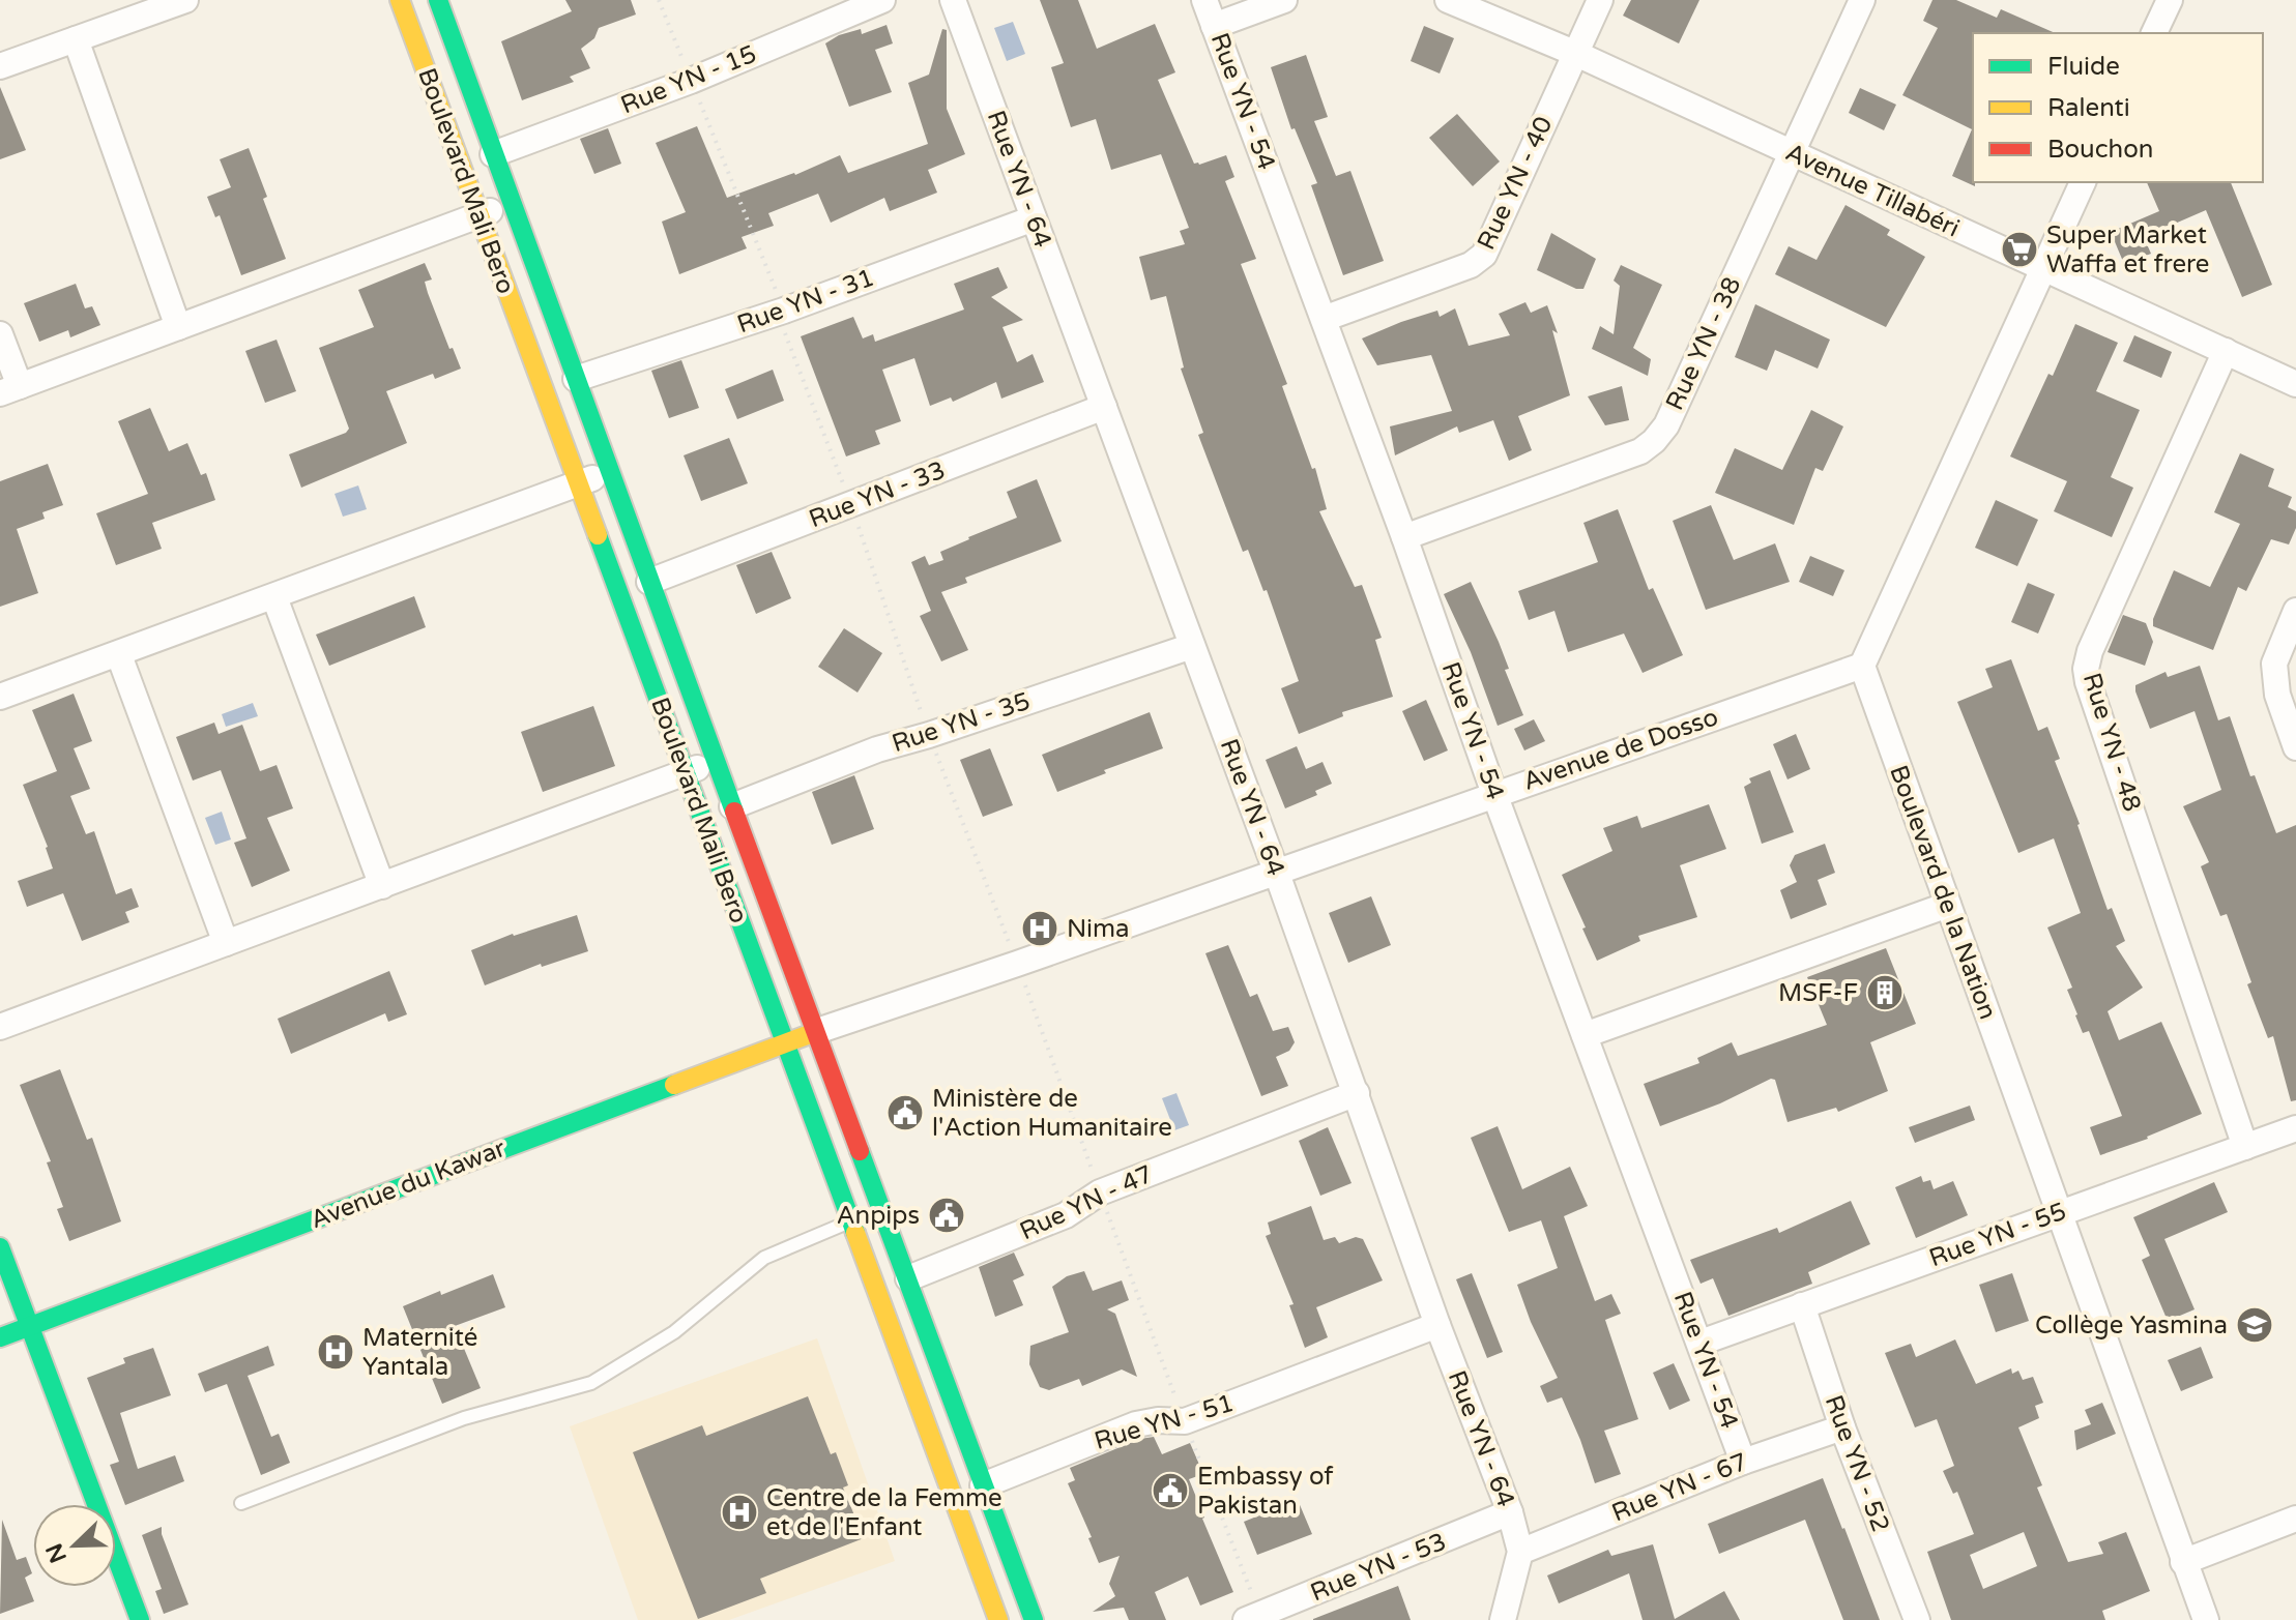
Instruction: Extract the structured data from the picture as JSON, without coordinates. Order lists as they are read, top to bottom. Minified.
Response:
{"streets":{"main road":["Boulevard Mali Bero","Avenue du Kawar"],"street":["Rue YN - 15","Rue YN - 54","Rue YN - 64","Rue YN - 40","Avenue Tillabéri","Rue YN - 31","Rue YN - 38","Rue YN - 33","Rue YN - 35","Rue YN - 48","Avenue de Dosso","Boulevard de la Nation","Rue YN - 47","Rue YN - 55","Rue YN - 51","Rue YN - 52","Rue YN - 67","Rue YN - 53"]},"crossings":[["Rue YN - 15","Boulevard Mali Bero"],["Rue YN - 54","Rue YN - 40"],["Rue YN - 54","Rue YN - 38"],["Rue YN - 54","Avenue de Dosso"],["Rue YN - 54","Rue YN - 55"],["Rue YN - 54","Rue YN - 67"],["Rue YN - 64","Rue YN - 31"],["Rue YN - 64","Rue YN - 33"],["Rue YN - 64","Rue YN - 35"],["Rue YN - 64","Avenue de Dosso"],["Rue YN - 64","Rue YN - 47"],["Rue YN - 64","Rue YN - 51"],["Rue YN - 64","Rue YN - 67"],["Rue YN - 64","Rue YN - 53"],["Boulevard Mali Bero","Rue YN - 31"],["Boulevard Mali Bero","Rue YN - 33"],["Boulevard Mali Bero","Rue YN - 35"],["Boulevard Mali Bero","Avenue de Dosso"],["Boulevard Mali Bero","Avenue du Kawar"],["Boulevard Mali Bero","Rue YN - 47"],["Boulevard Mali Bero","Rue YN - 51"],["Rue YN - 40","Avenue Tillabéri"],["Avenue Tillabéri","Rue YN - 38"],["Avenue Tillabéri","Rue YN - 48"],["Rue YN - 48","Rue YN - 55"],["Avenue de Dosso","Boulevard de la Nation"],["Avenue de Dosso","Avenue du Kawar"],["Boulevard de la Nation","Rue YN - 55"],["Rue YN - 55","Rue YN - 52"],["Rue YN - 52","Rue YN - 67"]],"places":{"supermarket":["Super Market Waffa et frere"],"hospital":["Nima","Maternité Yantala","Centre de la Femme et de l'Enfant"],"building":["MSF-F"],"public building":["Ministère de l'Action Humanitaire","Anpips","Embassy of Pakistan"],"school or university":["Collège Yasmina"]},"legend":["Fluide","Ralenti","Bouchon"],"north":"bottom left"}
